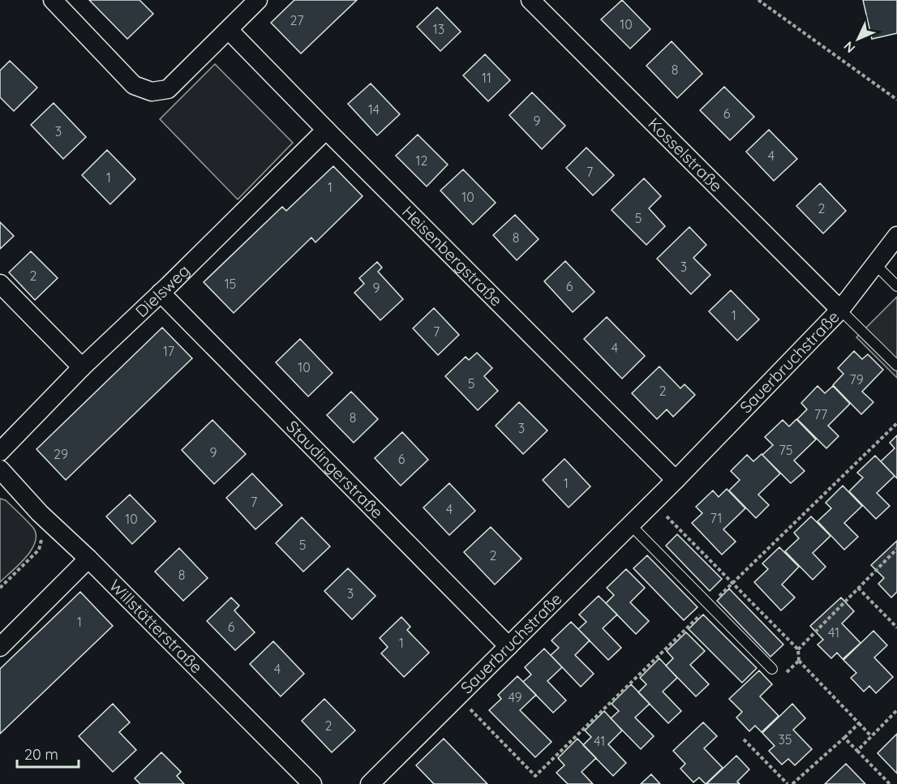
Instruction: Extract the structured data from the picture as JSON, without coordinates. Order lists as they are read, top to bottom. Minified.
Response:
{"streets":{"street":["Kosselstraße","Heisenbergstraße","Dielsweg","Sauerbruchstraße","Staudingerstraße","Willstätterstraße"]},"crossings":[["Kosselstraße","Sauerbruchstraße"],["Heisenbergstraße","Dielsweg"],["Heisenbergstraße","Sauerbruchstraße"],["Dielsweg","Staudingerstraße"],["Sauerbruchstraße","Staudingerstraße"]],"house_numbers":["27","10","13","8","11","14","6","9","3","4","12","7","1","1","10","2","5","8","3","2","15","6","9","1","7","4","17","10","79","5","2","77","8","3","75","9","29","6","1","7","4","71","10","5","2","8","3","1","6","41","1","4","49","2","35","41"],"scale_bar":"20 m","north":"bottom left"}
